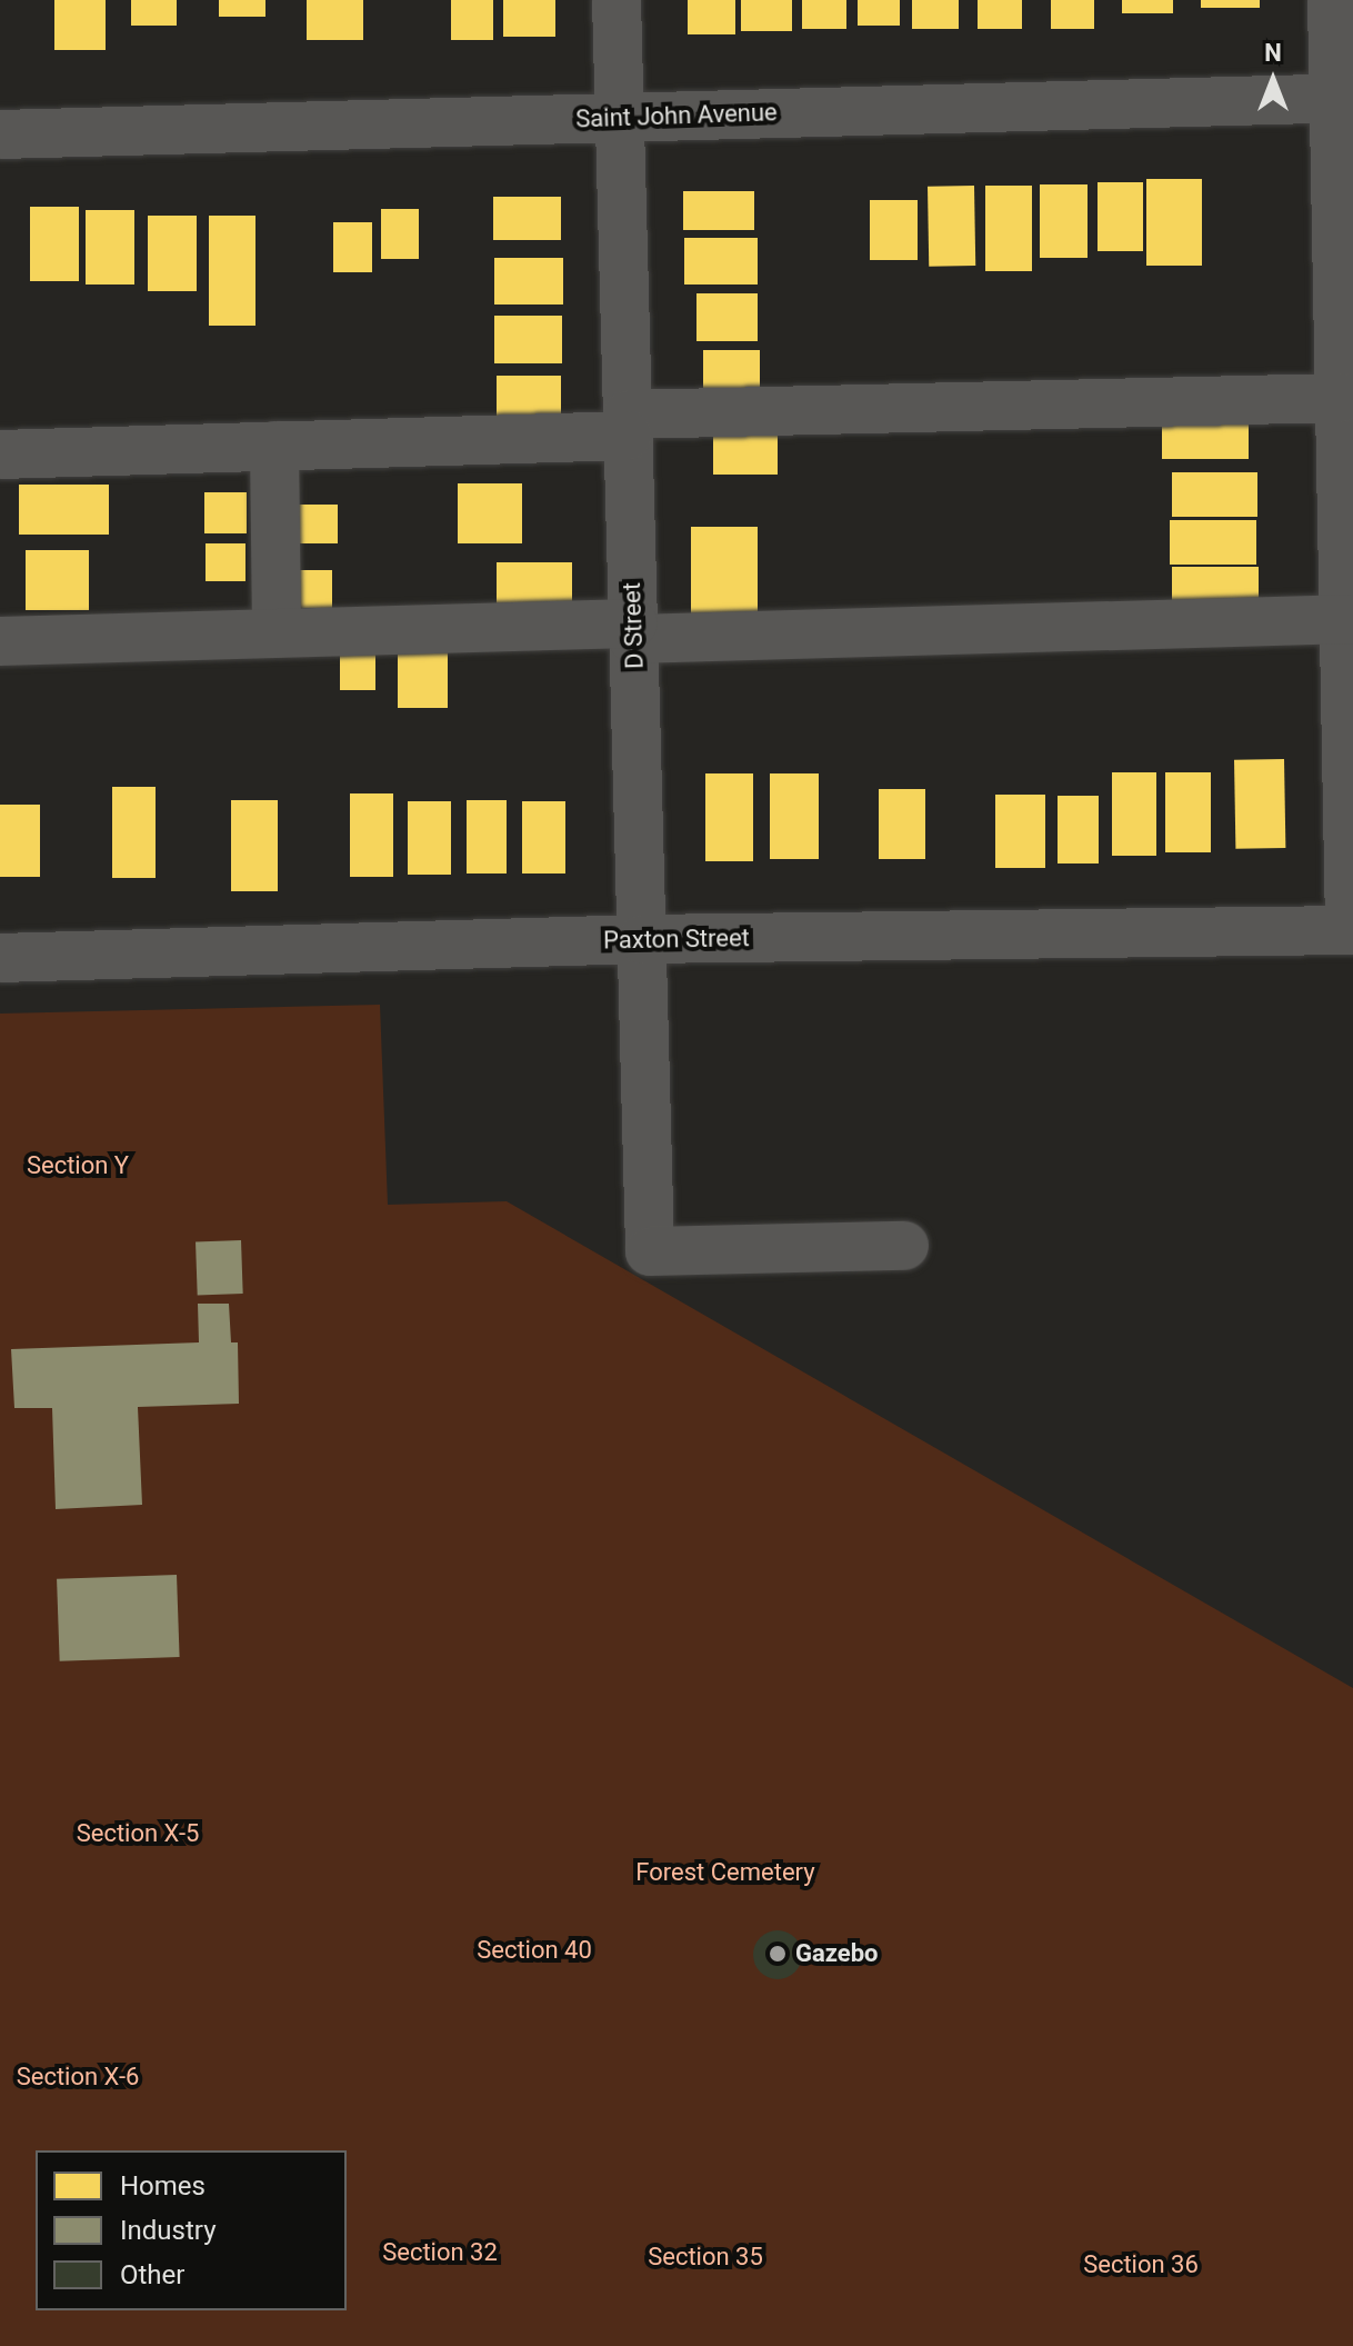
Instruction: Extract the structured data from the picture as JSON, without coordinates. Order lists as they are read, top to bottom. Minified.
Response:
{"streets":{"street":["Saint John Avenue","D Street","Paxton Street"]},"crossings":[["Saint John Avenue","D Street"],["D Street","Paxton Street"]],"parks":["Section Y","Section X-5","Forest Cemetery","Section 40","Section X-6","Section 32","Section 35","Section 36"],"places":["Gazebo"],"legend":["Homes","Industry","Other"],"north":"top"}
